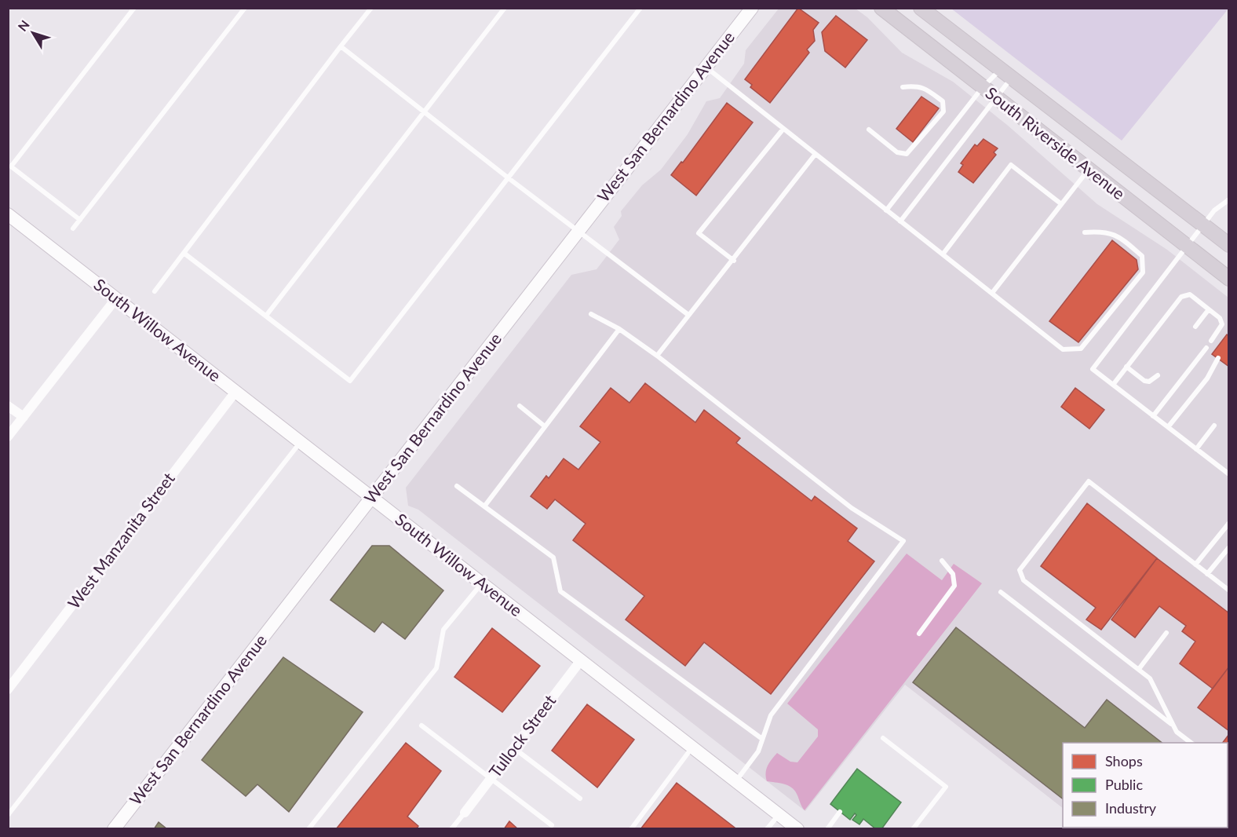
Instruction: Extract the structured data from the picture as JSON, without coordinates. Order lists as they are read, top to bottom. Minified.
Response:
{"streets":{"main road":["West San Bernardino Avenue","South Riverside Avenue","South Willow Avenue"],"street":["West Manzanita Street","Tullock Street"]},"crossings":[["West San Bernardino Avenue","South Willow Avenue"],["South Willow Avenue","West Manzanita Street"],["South Willow Avenue","Tullock Street"]],"legend":["Shops","Public","Industry"],"north":"top left"}
